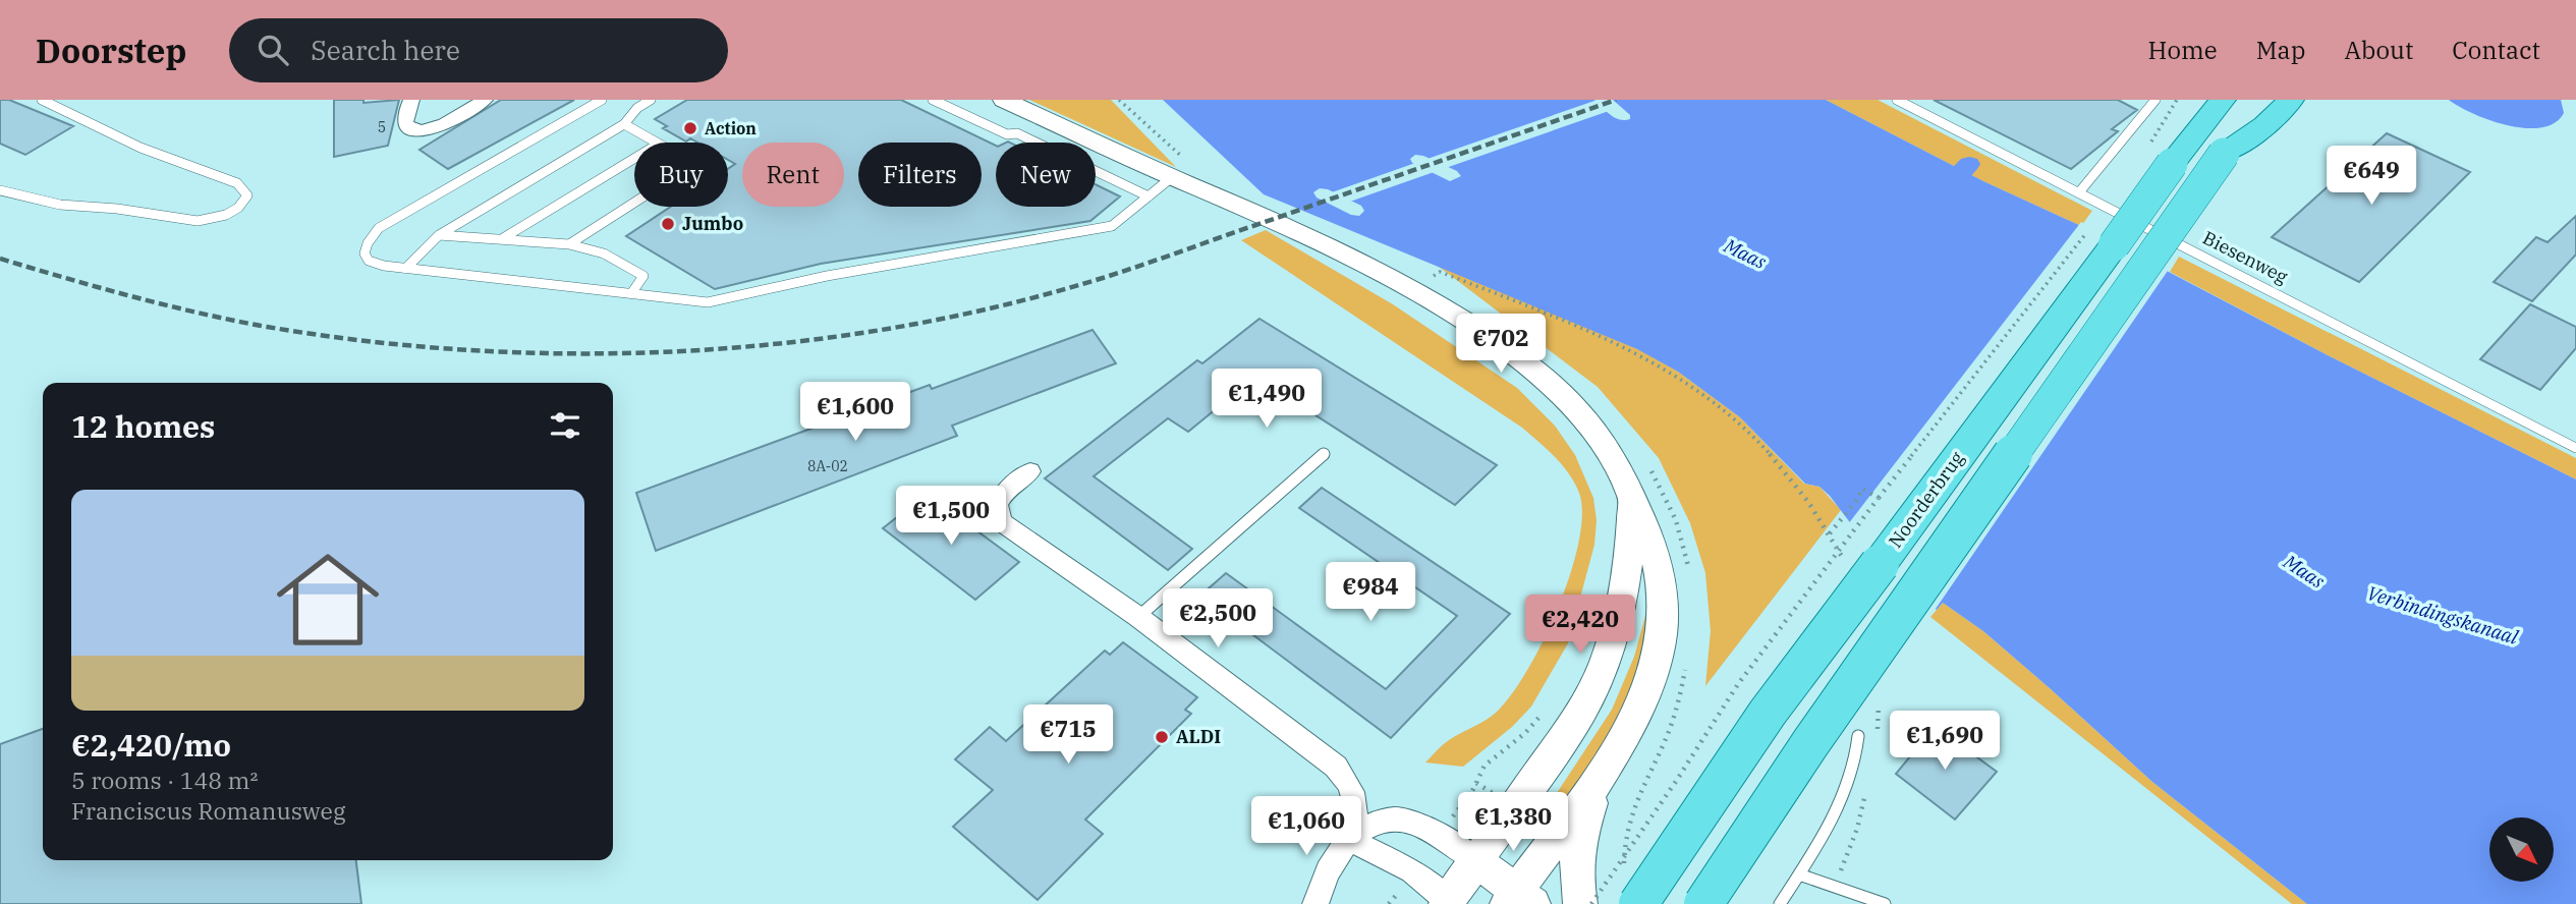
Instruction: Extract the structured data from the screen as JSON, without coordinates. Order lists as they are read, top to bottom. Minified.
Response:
{"streets":{"main road":["Noorderbrug"],"lane":["Biesenweg"]},"water":["Maas","Verbindingskanaal"],"places":["Action","Jumbo","ALDI"],"house_numbers":["5","8A-02"],"north":"bottom right","page":{"header":"Doorstep","search":"Search here","nav":["Home","Map","About","Contact"],"chip":["Buy","Rent","Filters","New"],"price":["€649","€702","€1,490","€1,600","€1,500","€984","€2,500","€2,420","€715","€1,690","€1,380","€1,060"],"heading":"12 homes","list":[{"name":"€2,420/mo","note":"5 rooms · 148 m² · Franciscus Romanusweg"}]}}
